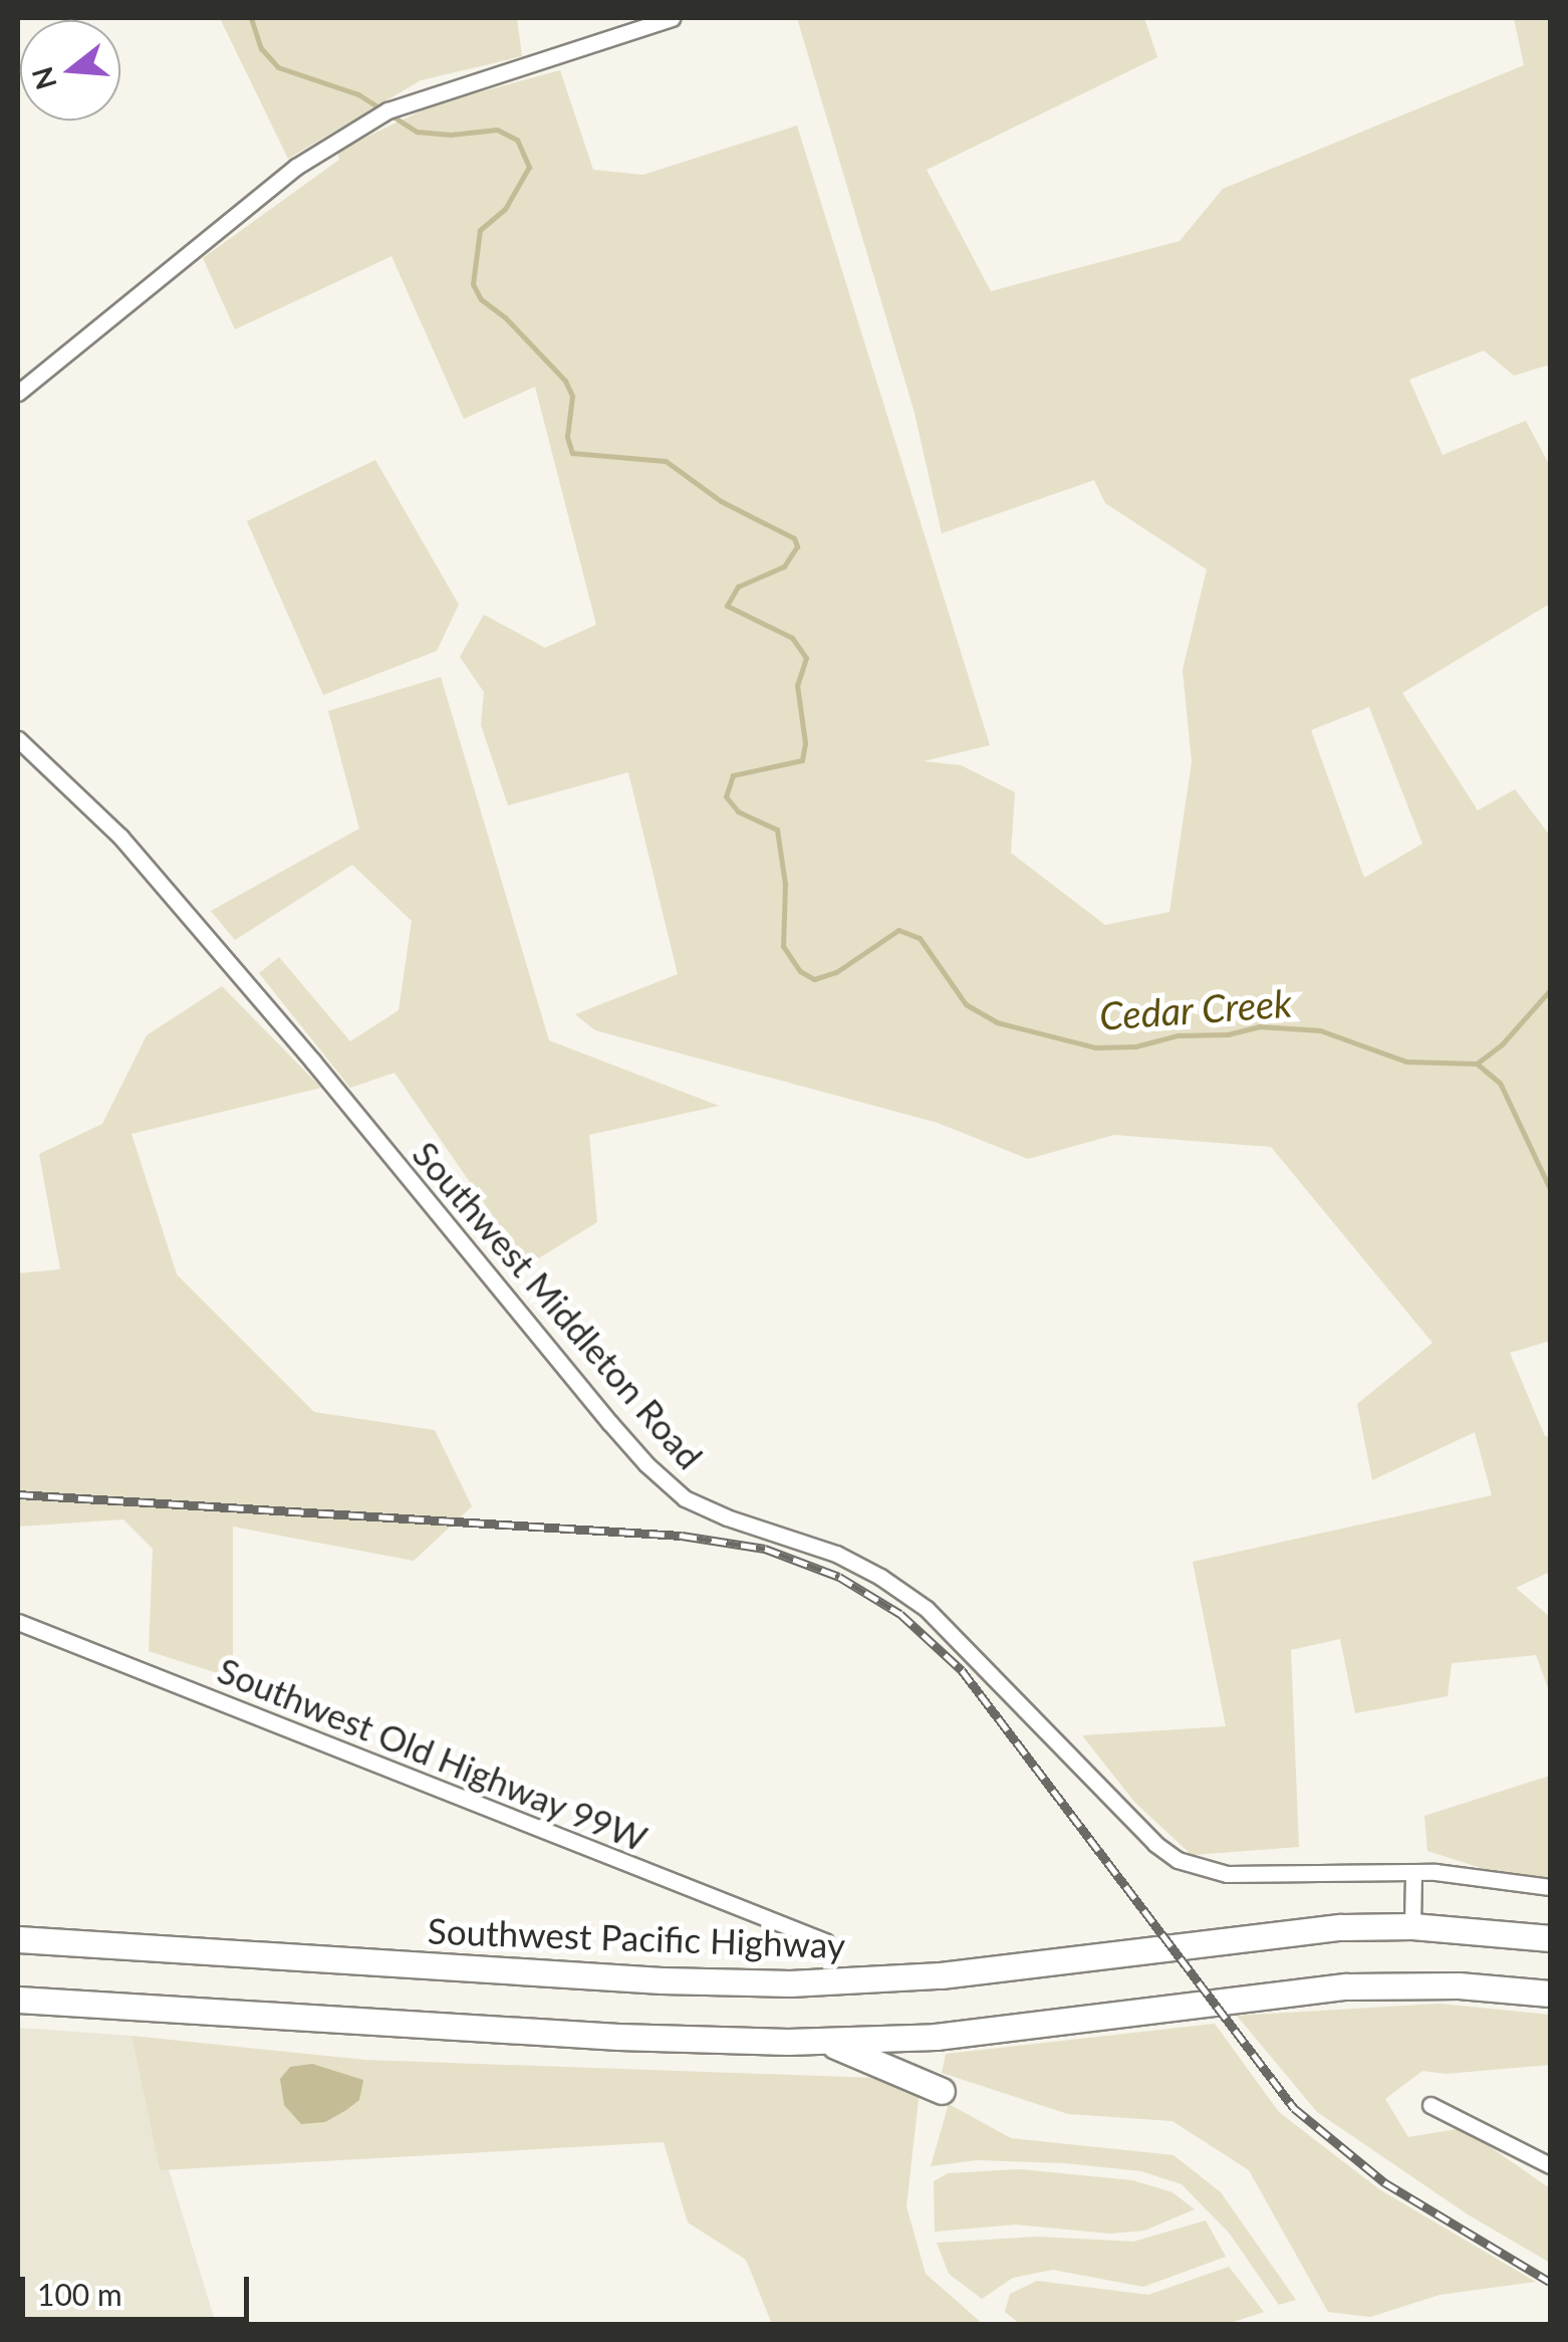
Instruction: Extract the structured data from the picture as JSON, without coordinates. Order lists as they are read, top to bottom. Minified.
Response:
{"streets":{"highway":["Southwest Pacific Highway"],"street":["Southwest Middleton Road","Southwest Old Highway 99W"]},"water":["Cedar Creek"],"scale_bar":"100 m","north":"left"}
